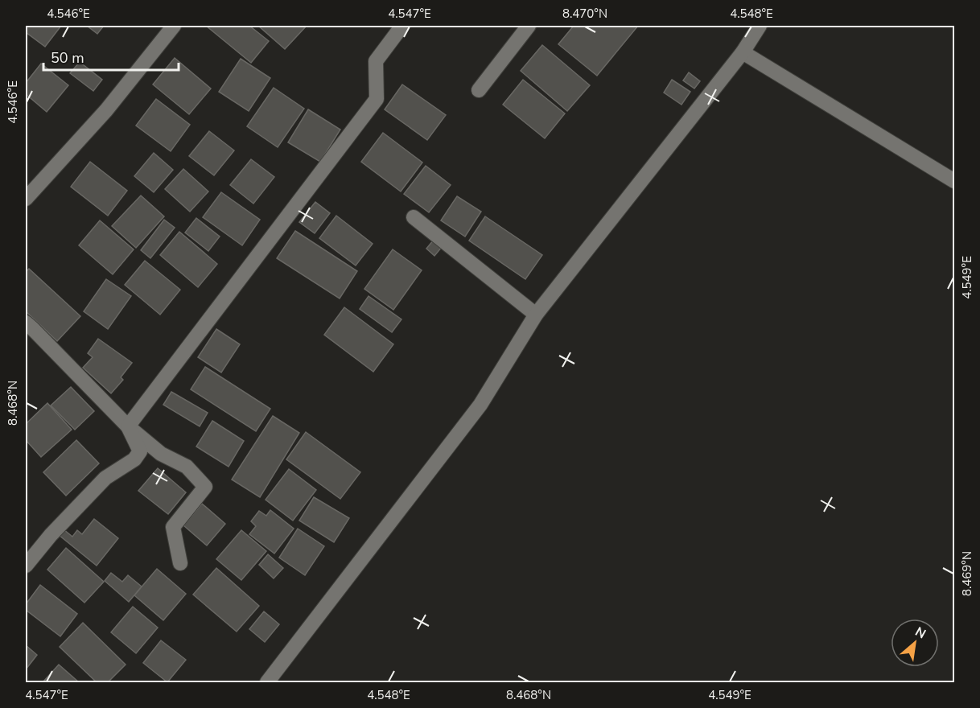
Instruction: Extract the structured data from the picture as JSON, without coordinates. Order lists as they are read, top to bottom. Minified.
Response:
{"scale_bar":"50 m","north":"top right","coordinates":["4.546°E","4.547°E","8.470°N","4.548°E","4.549°E","8.468°N","8.469°N"]}
